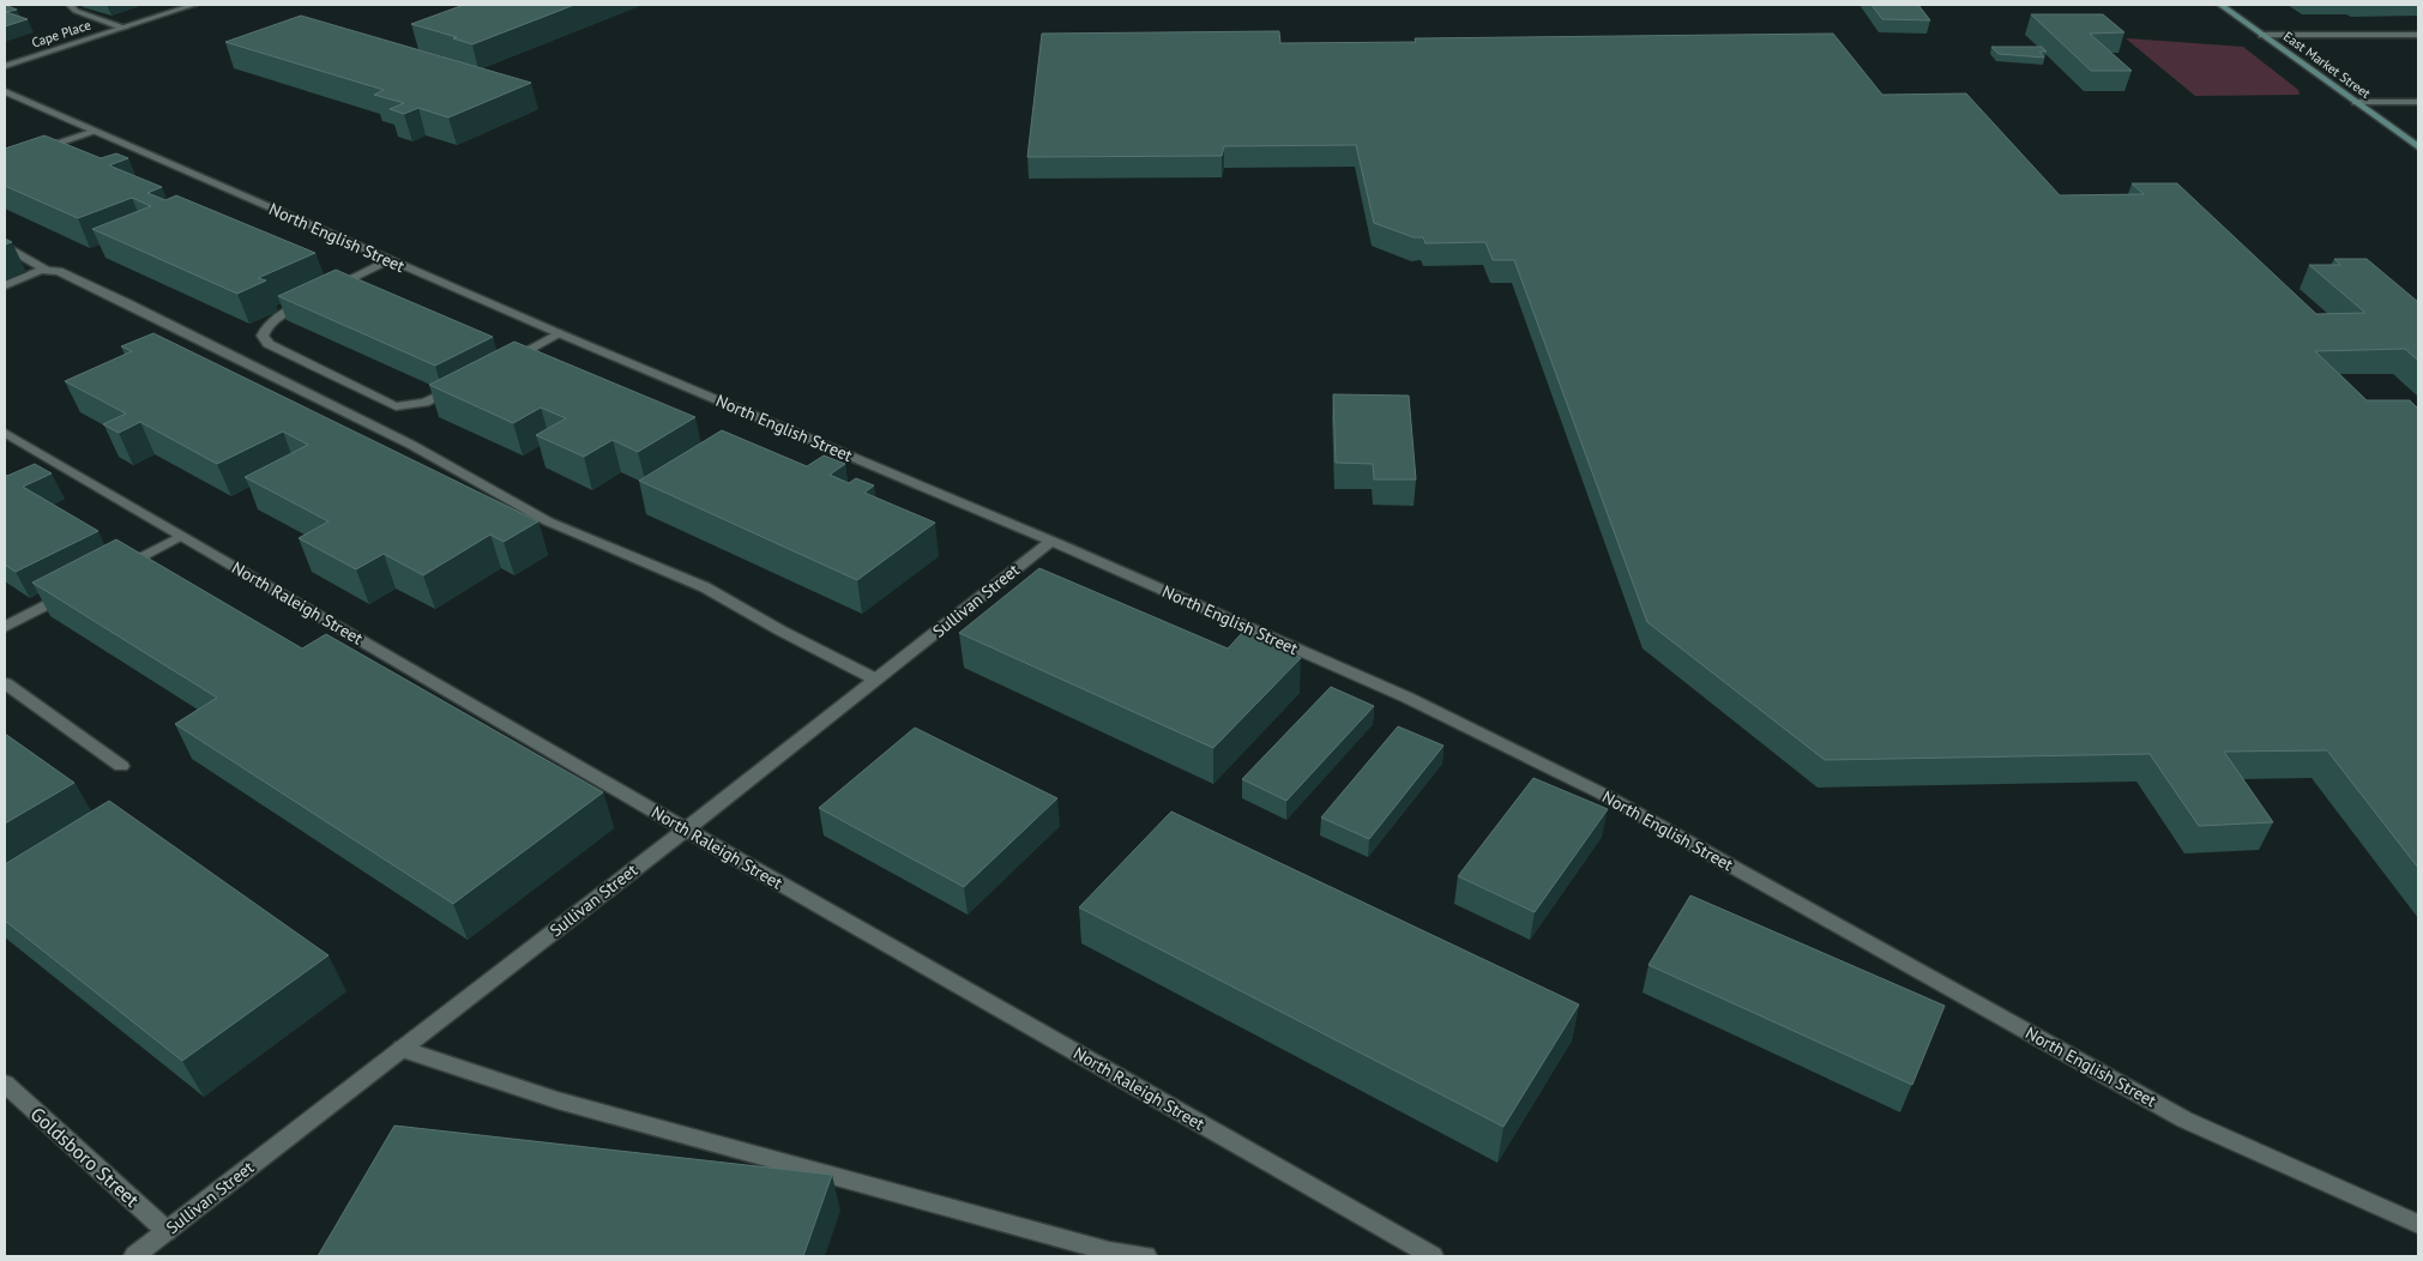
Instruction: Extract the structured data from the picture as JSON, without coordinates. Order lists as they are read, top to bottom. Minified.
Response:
{"streets":{"main road":["East Market Street"],"street":["Cape Place","North English Street","Sullivan Street","North Raleigh Street","Goldsboro Street"]},"crossings":[["North English Street","Sullivan Street"],["Sullivan Street","North Raleigh Street"],["Sullivan Street","Goldsboro Street"]]}
